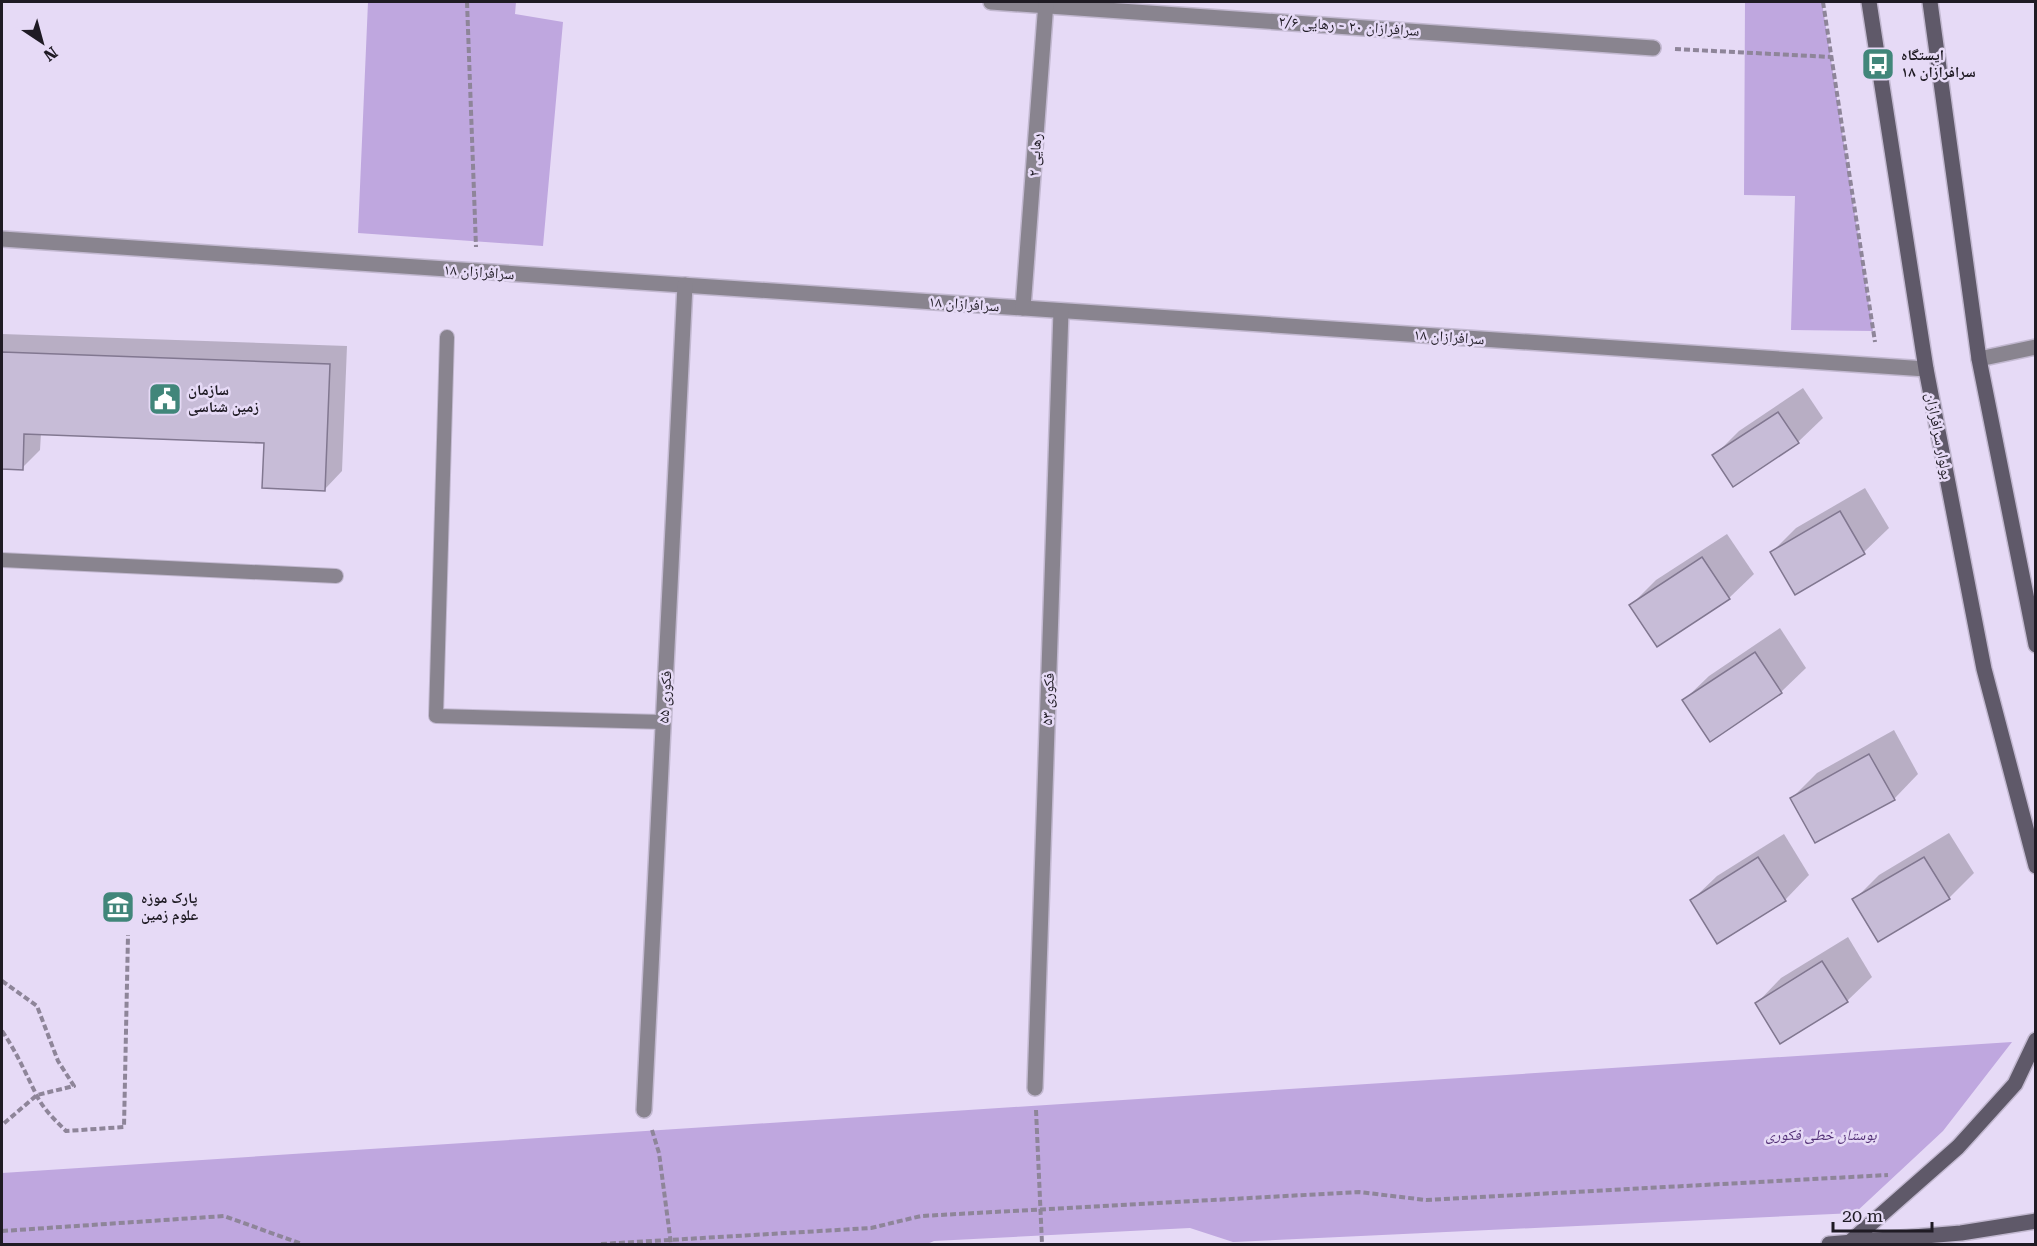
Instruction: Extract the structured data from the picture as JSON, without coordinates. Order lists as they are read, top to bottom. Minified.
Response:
{"streets":{"main road":["بولوار سرافرازان"],"street":["سرافرازان ۲۰ - رهایی ۲/۶","رهایی ۲","سرافرازان ۱۸","فکوری ۵۵","فکوری ۵۳"]},"crossings":[["سرافرازان ۲۰ - رهایی ۲/۶","رهایی ۲"],["رهایی ۲","سرافرازان ۱۸"],["سرافرازان ۱۸","بولوار سرافرازان"],["سرافرازان ۱۸","فکوری ۵۵"],["سرافرازان ۱۸","فکوری ۵۳"]],"parks":["بوستان خطی فکوری"],"places":{"bus stop":["ایستگاه سرافرازان ۱۸"],"public building":["سازمان زمین شناسی"],"museum":["پارک موزه علوم زمین"]},"scale_bar":"20 m","north":"bottom right"}
